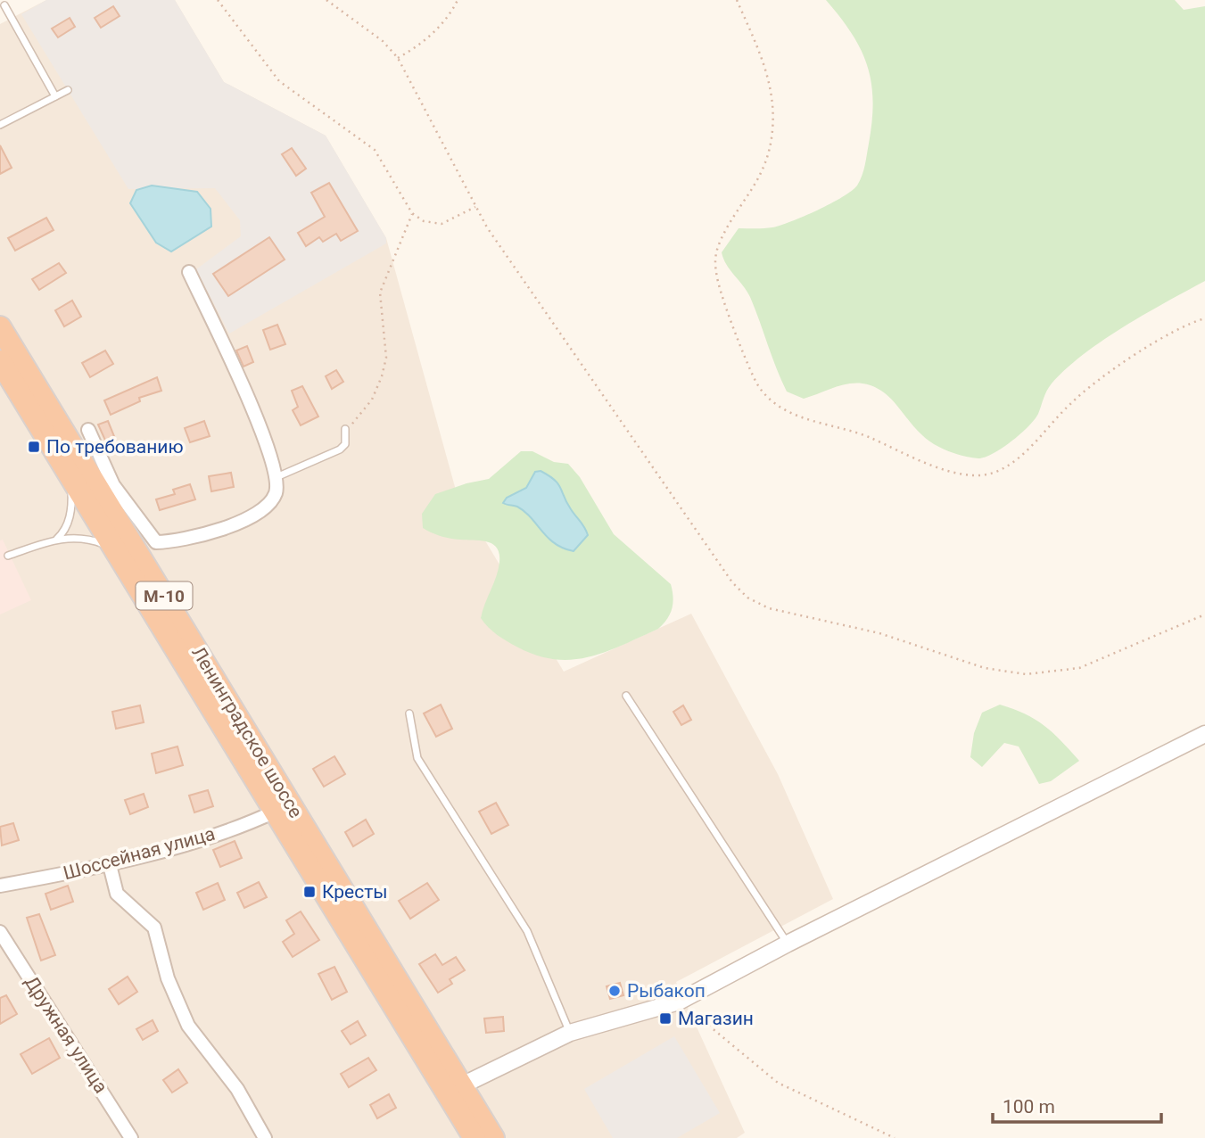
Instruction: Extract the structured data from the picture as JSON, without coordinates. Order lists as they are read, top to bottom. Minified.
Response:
{"streets":{"highway":["М-10","Ленинградское шоссе"],"street":["Шоссейная улица","Дружная улица"]},"crossings":[["Ленинградское шоссе","Шоссейная улица"]],"places":{"transit":["По требованию","Кресты","Магазин"],"other":["Рыбакоп"]},"scale_bar":"100 m"}
